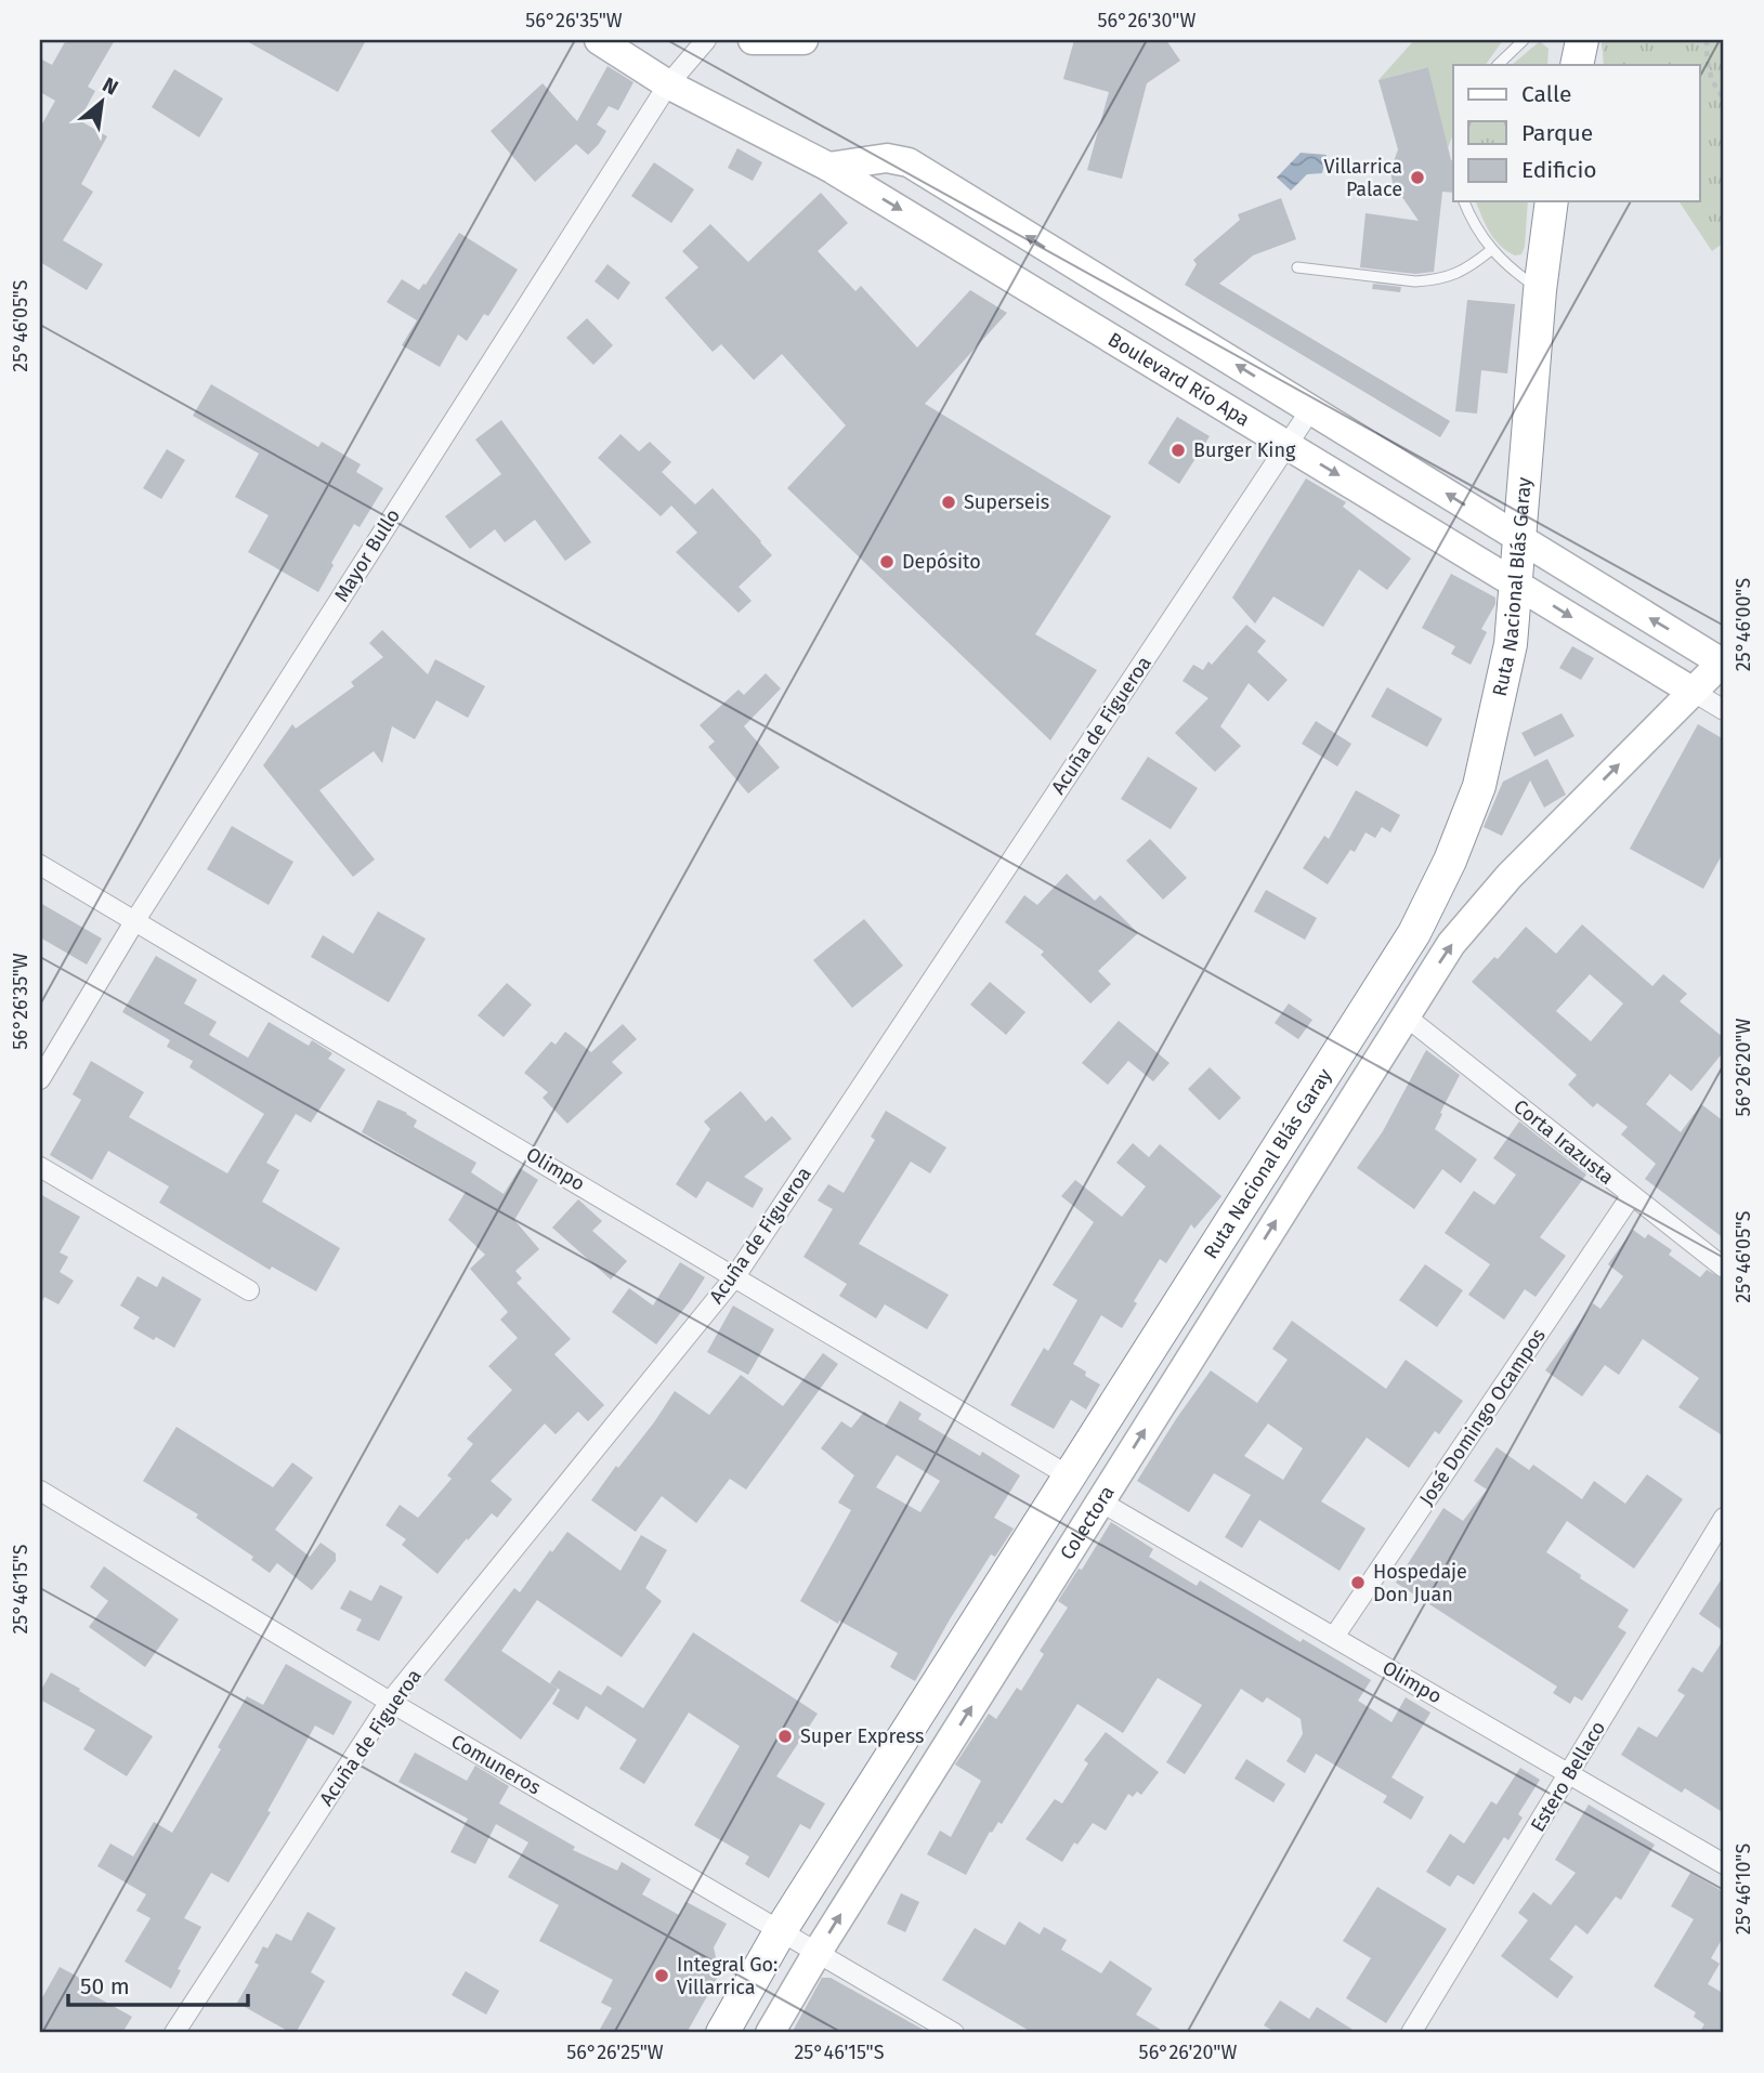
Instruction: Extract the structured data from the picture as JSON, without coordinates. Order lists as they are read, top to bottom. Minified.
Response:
{"streets":{"highway":["Ruta Nacional Blás Garay"],"main road":["Boulevard Río Apa","Colectora"],"street":["Mayor Bullo","Acuña de Figueroa","Corta Irazusta","Olimpo","José Domingo Ocampos","Comuneros","Estero Bellaco"]},"crossings":[["Boulevard Río Apa","Mayor Bullo"],["Boulevard Río Apa","Ruta Nacional Blás Garay"],["Boulevard Río Apa","Acuña de Figueroa"],["Boulevard Río Apa","Colectora"],["Mayor Bullo","Olimpo"],["Ruta Nacional Blás Garay","Olimpo"],["Ruta Nacional Blás Garay","Comuneros"],["Acuña de Figueroa","Olimpo"],["Acuña de Figueroa","Comuneros"],["Corta Irazusta","José Domingo Ocampos"],["Corta Irazusta","Colectora"],["Olimpo","José Domingo Ocampos"],["Olimpo","Colectora"],["Olimpo","Estero Bellaco"],["Colectora","Comuneros"]],"one_way":["Colectora"],"places":["Villarrica Palace","Burger King","Superseis","Depósito","Hospedaje Don Juan","Super Express","Integral Go: Villarrica"],"legend":["Calle","Parque","Edificio"],"scale_bar":"50 m","north":"top right","coordinates":["56°26'35\"W","56°26'30\"W","25°46'05\"S","25°46'00\"S","56°26'20\"W","25°46'15\"S","25°46'10\"S","56°26'25\"W"]}
